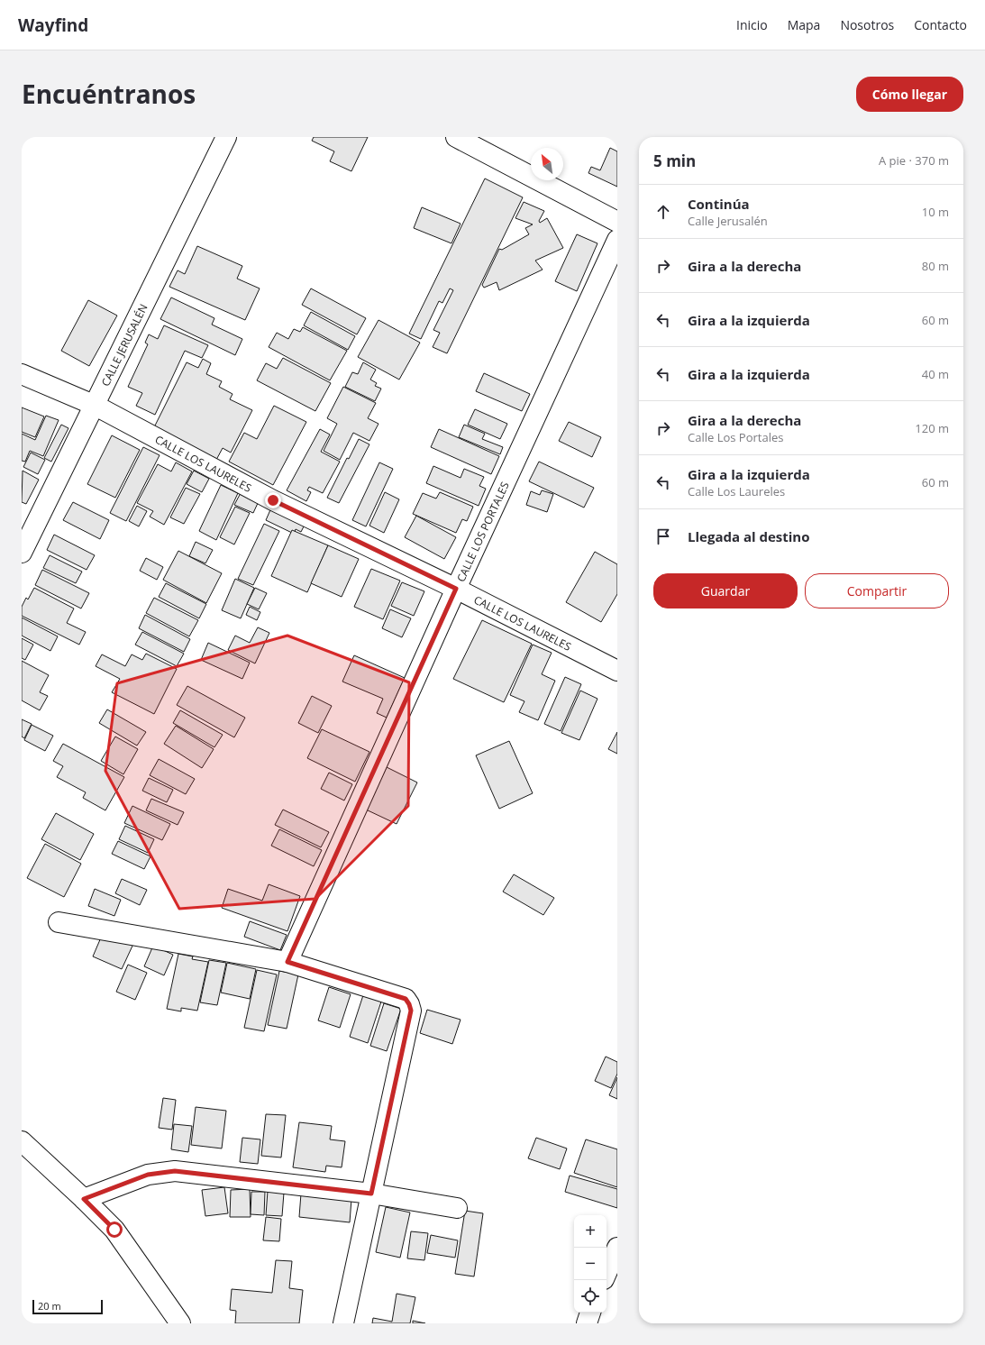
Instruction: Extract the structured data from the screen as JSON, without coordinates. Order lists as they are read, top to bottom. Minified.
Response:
{"streets":{"street":["CALLE JERUSALÉN","CALLE LOS LAURELES","CALLE LOS PORTALES"]},"crossings":[["CALLE JERUSALÉN","CALLE LOS LAURELES"],["CALLE LOS LAURELES","CALLE LOS PORTALES"]],"scale_bar":"20 m","north":"top left","page":{"header":"Wayfind","nav":["Inicio","Mapa","Nosotros","Contacto"],"title":"Encuéntranos","buttons":["Cómo llegar",["Guardar","Compartir"]],"heading":["5 min","A pie · 370 m"],"list":[["Continúa","Calle Jerusalén","10 m"],["Gira a la derecha","80 m"],["Gira a la izquierda","60 m"],["Gira a la izquierda","40 m"],["Gira a la derecha","Calle Los Portales","120 m"],["Gira a la izquierda","Calle Los Laureles","60 m"],"Llegada al destino"],"map_buttons":["+","−"],"scale":"20 m"}}
